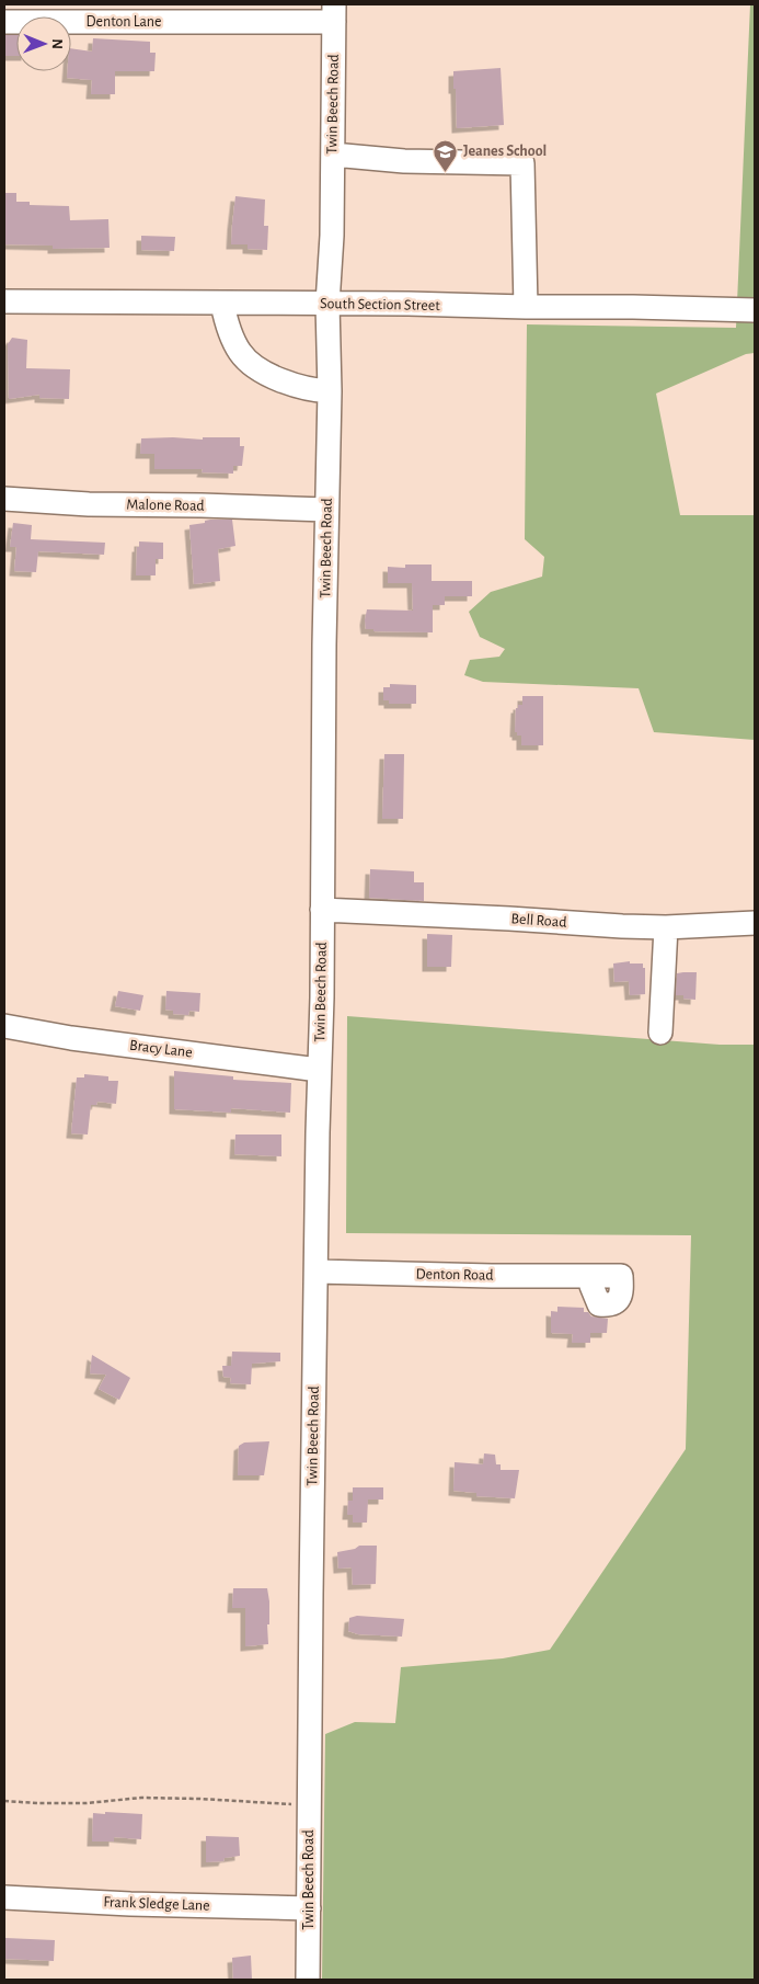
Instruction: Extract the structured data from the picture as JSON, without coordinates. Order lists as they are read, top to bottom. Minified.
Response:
{"streets":{"street":["Denton Lane","Twin Beech Road","South Section Street","Malone Road","Bell Road","Bracy Lane","Denton Road","Frank Sledge Lane"]},"crossings":[["Denton Lane","Twin Beech Road"],["Twin Beech Road","South Section Street"],["Twin Beech Road","Malone Road"],["Twin Beech Road","Bell Road"],["Twin Beech Road","Bracy Lane"],["Twin Beech Road","Denton Road"],["Twin Beech Road","Frank Sledge Lane"]],"places":{"school or university":["Jeanes School"]},"north":"right"}
